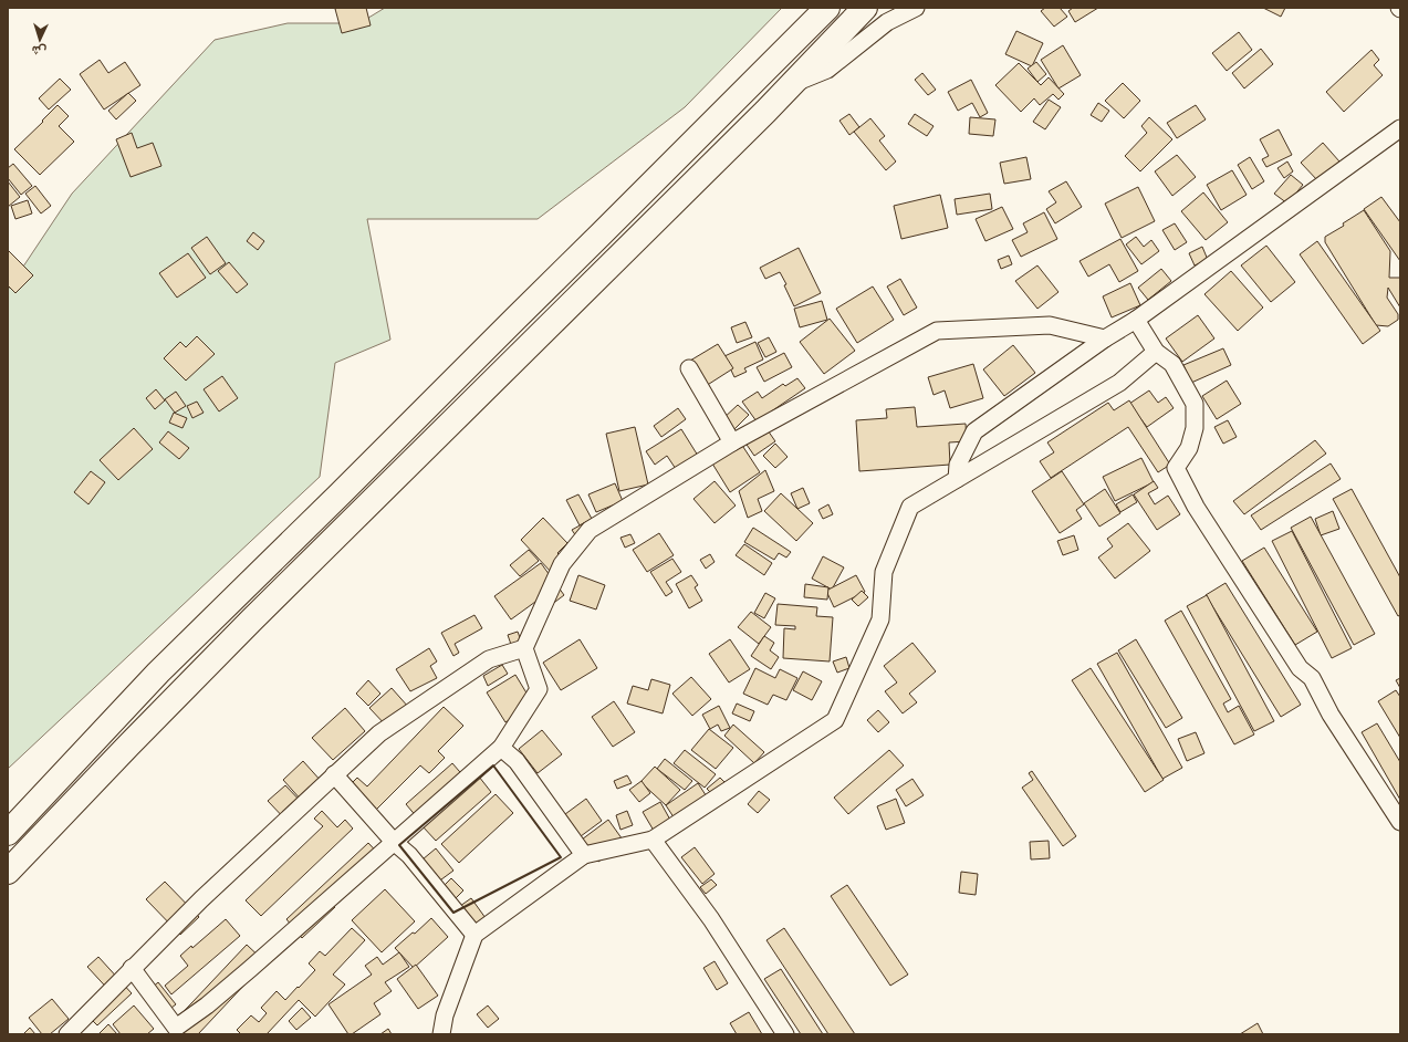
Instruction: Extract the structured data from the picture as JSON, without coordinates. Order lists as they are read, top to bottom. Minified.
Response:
{"north":"bottom"}
